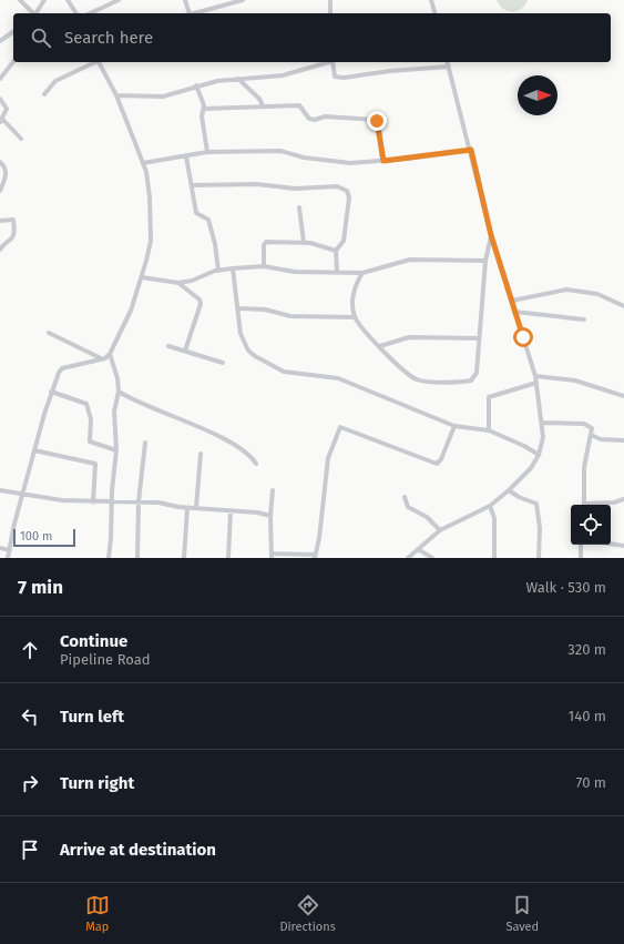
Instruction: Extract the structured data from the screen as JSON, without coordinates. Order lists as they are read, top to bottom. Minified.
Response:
{"scale_bar":"100 m","north":"right","page":{"search":"Search here","scale":"100 m","heading":["7 min","Walk · 530 m"],"list":[["Continue","Pipeline Road","320 m"],["Turn left","140 m"],["Turn right","70 m"],"Arrive at destination"],"nav":["Map","Directions","Saved"]}}
